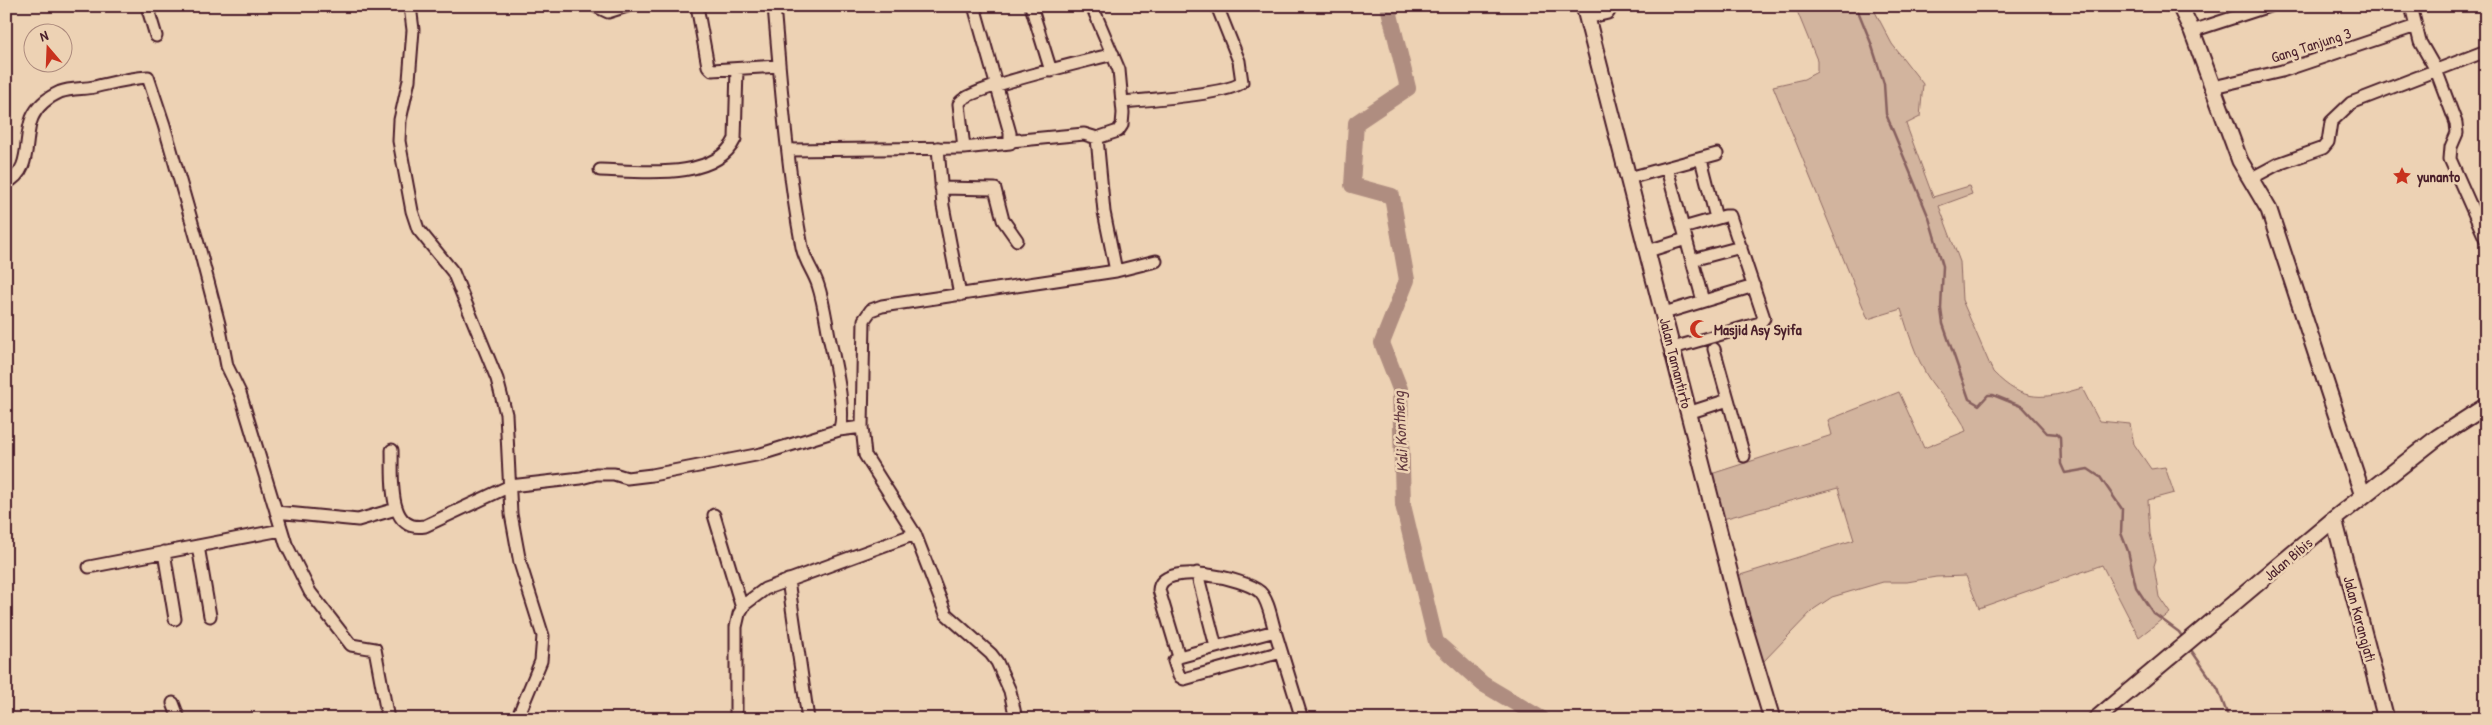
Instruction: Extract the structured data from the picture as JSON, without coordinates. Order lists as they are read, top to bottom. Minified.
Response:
{"streets":{"street":["Gang Tanjung 3","Jalan Tamantirto","Jalan Bibis","Jalan Karangjati"]},"crossings":[["Jalan Bibis","Jalan Karangjati"]],"water":["Kali Kontheng"],"places":{"place":["yunanto"],"mosque":["Masjid Asy Syifa"]},"north":"top"}
